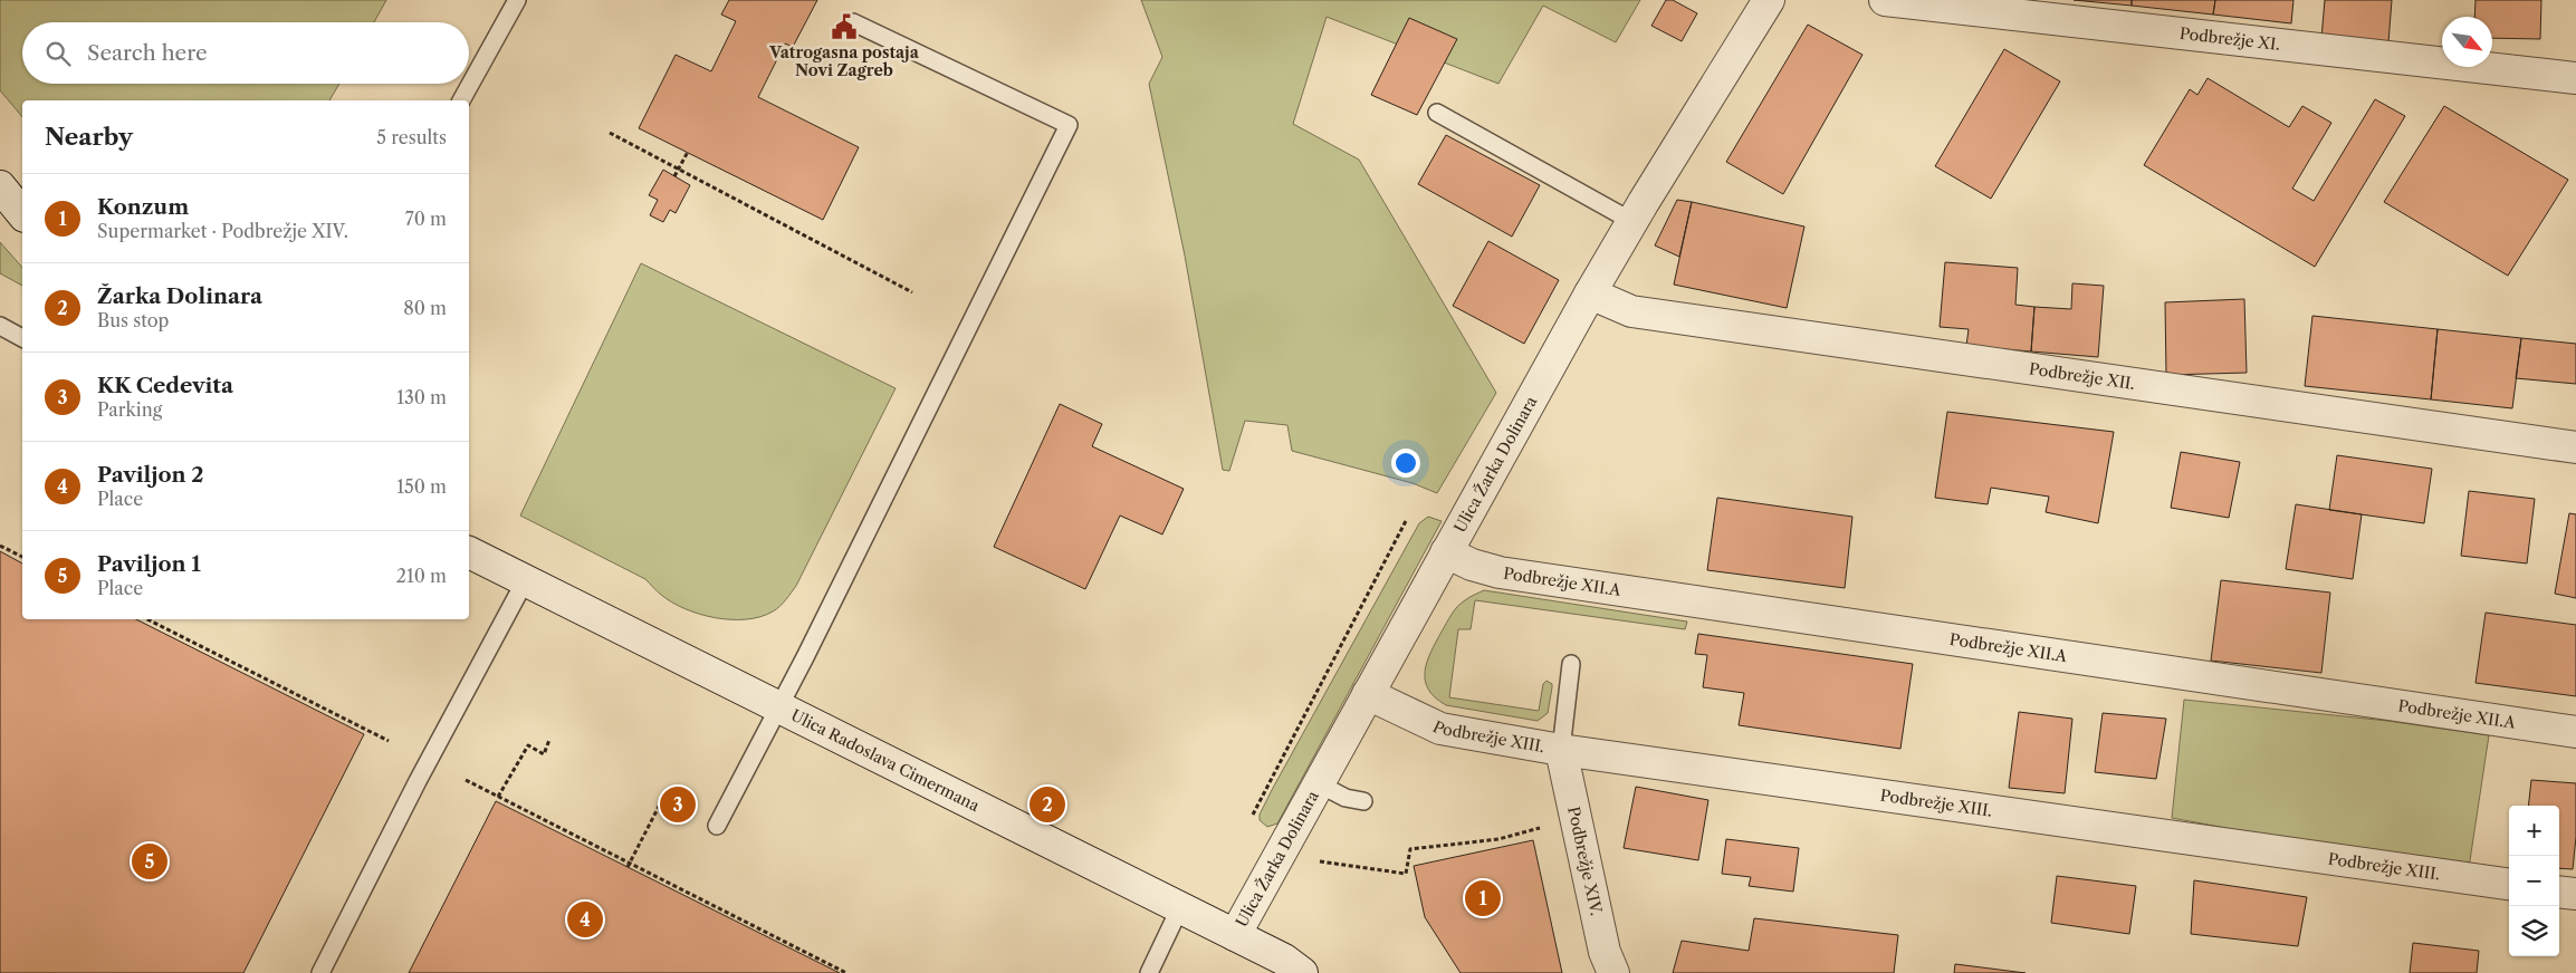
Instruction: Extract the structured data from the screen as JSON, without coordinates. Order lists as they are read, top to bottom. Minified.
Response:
{"streets":{"street":["Podbrežje XI.","Podbrežje XII.","Ulica Žarka Dolinara","Podbrežje XII.A","Podbrežje XIII.","Ulica Radoslava Cimermana","Podbrežje XIV."]},"crossings":[["Podbrežje XII.","Ulica Žarka Dolinara"],["Ulica Žarka Dolinara","Podbrežje XII.A"],["Ulica Žarka Dolinara","Podbrežje XIII."],["Ulica Žarka Dolinara","Ulica Radoslava Cimermana"],["Podbrežje XIII.","Podbrežje XIV."]],"places":{"public building":["Vatrogasna postaja Novi Zagreb"]},"north":"bottom right","page":{"search":"Search here","heading":["Nearby","5 results"],"list":[{"mark":"1","name":"Konzum","note":"Supermarket · Podbrežje XIV.","value":"70 m"},{"mark":"2","name":"Žarka Dolinara","note":"Bus stop","value":"80 m"},{"mark":"3","name":"KK Cedevita","note":"Parking","value":"130 m"},{"mark":"4","name":"Paviljon 2","note":"Place","value":"150 m"},{"mark":"5","name":"Paviljon 1","note":"Place","value":"210 m"}],"pins":["2","3","5","1","4"],"map_buttons":["+","−"]}}
